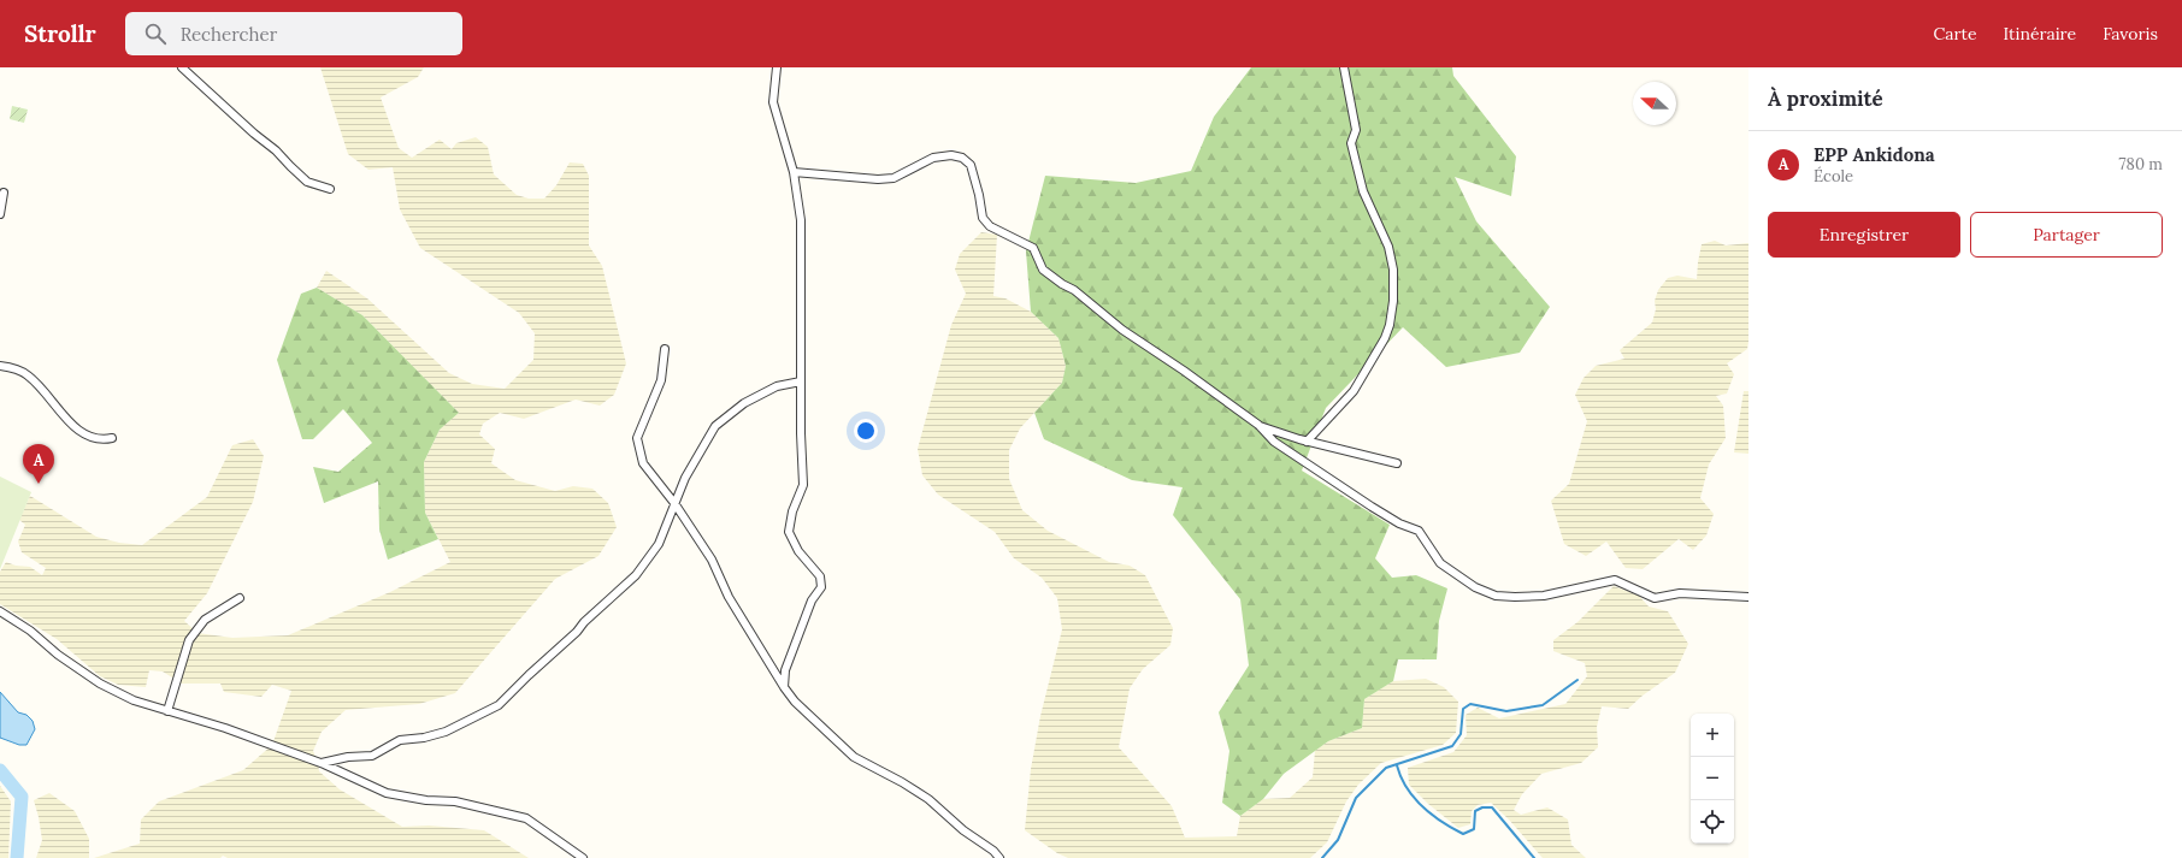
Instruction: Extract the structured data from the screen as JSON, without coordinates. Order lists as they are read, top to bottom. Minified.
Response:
{"north":"left","page":{"header":"Strollr","search":"Rechercher","nav":["Carte","Itinéraire","Favoris"],"heading":"À proximité","list":[{"mark":"A","name":"EPP Ankidona","note":"École","value":"780 m"}],"buttons":["Enregistrer","Partager"],"pins":"A","map_buttons":["+","−"]}}
